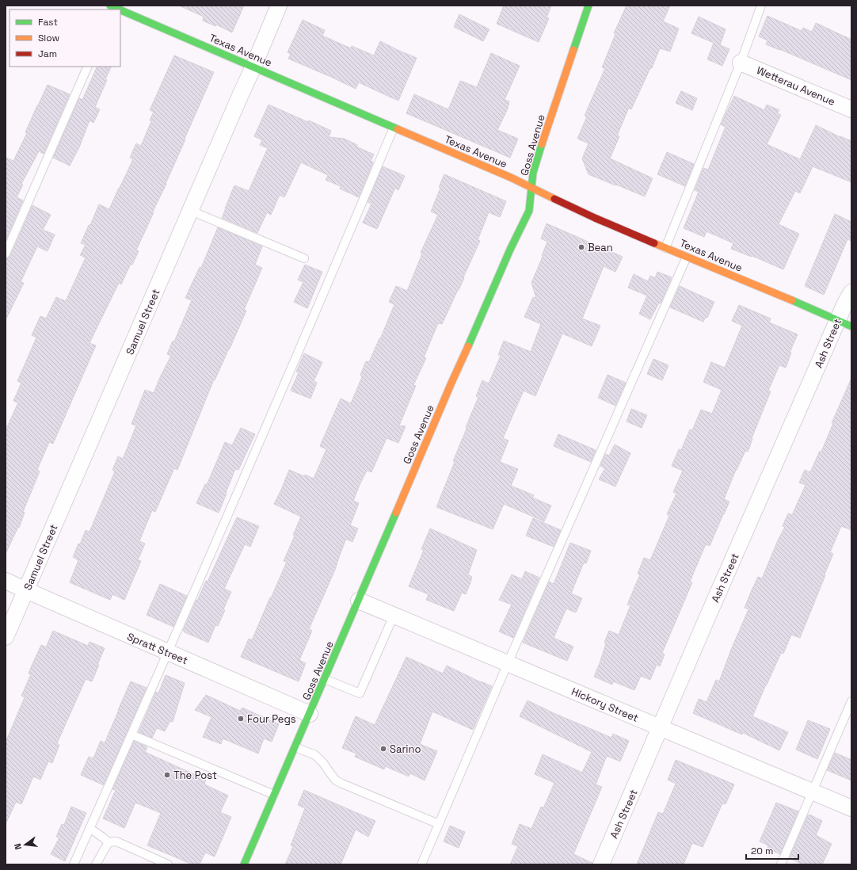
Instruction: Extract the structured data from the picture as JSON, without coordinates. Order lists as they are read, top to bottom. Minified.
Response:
{"streets":{"main road":["Texas Avenue","Goss Avenue"],"street":["Wetterau Avenue","Samuel Street","Ash Street","Spratt Street","Hickory Street"]},"crossings":[["Texas Avenue","Goss Avenue"],["Texas Avenue","Samuel Street"],["Texas Avenue","Ash Street"],["Goss Avenue","Spratt Street"],["Goss Avenue","Hickory Street"],["Samuel Street","Spratt Street"],["Ash Street","Hickory Street"]],"places":["Bean","Four Pegs","Sarino","The Post"],"legend":["Fast","Slow","Jam"],"scale_bar":"20 m","north":"left"}
